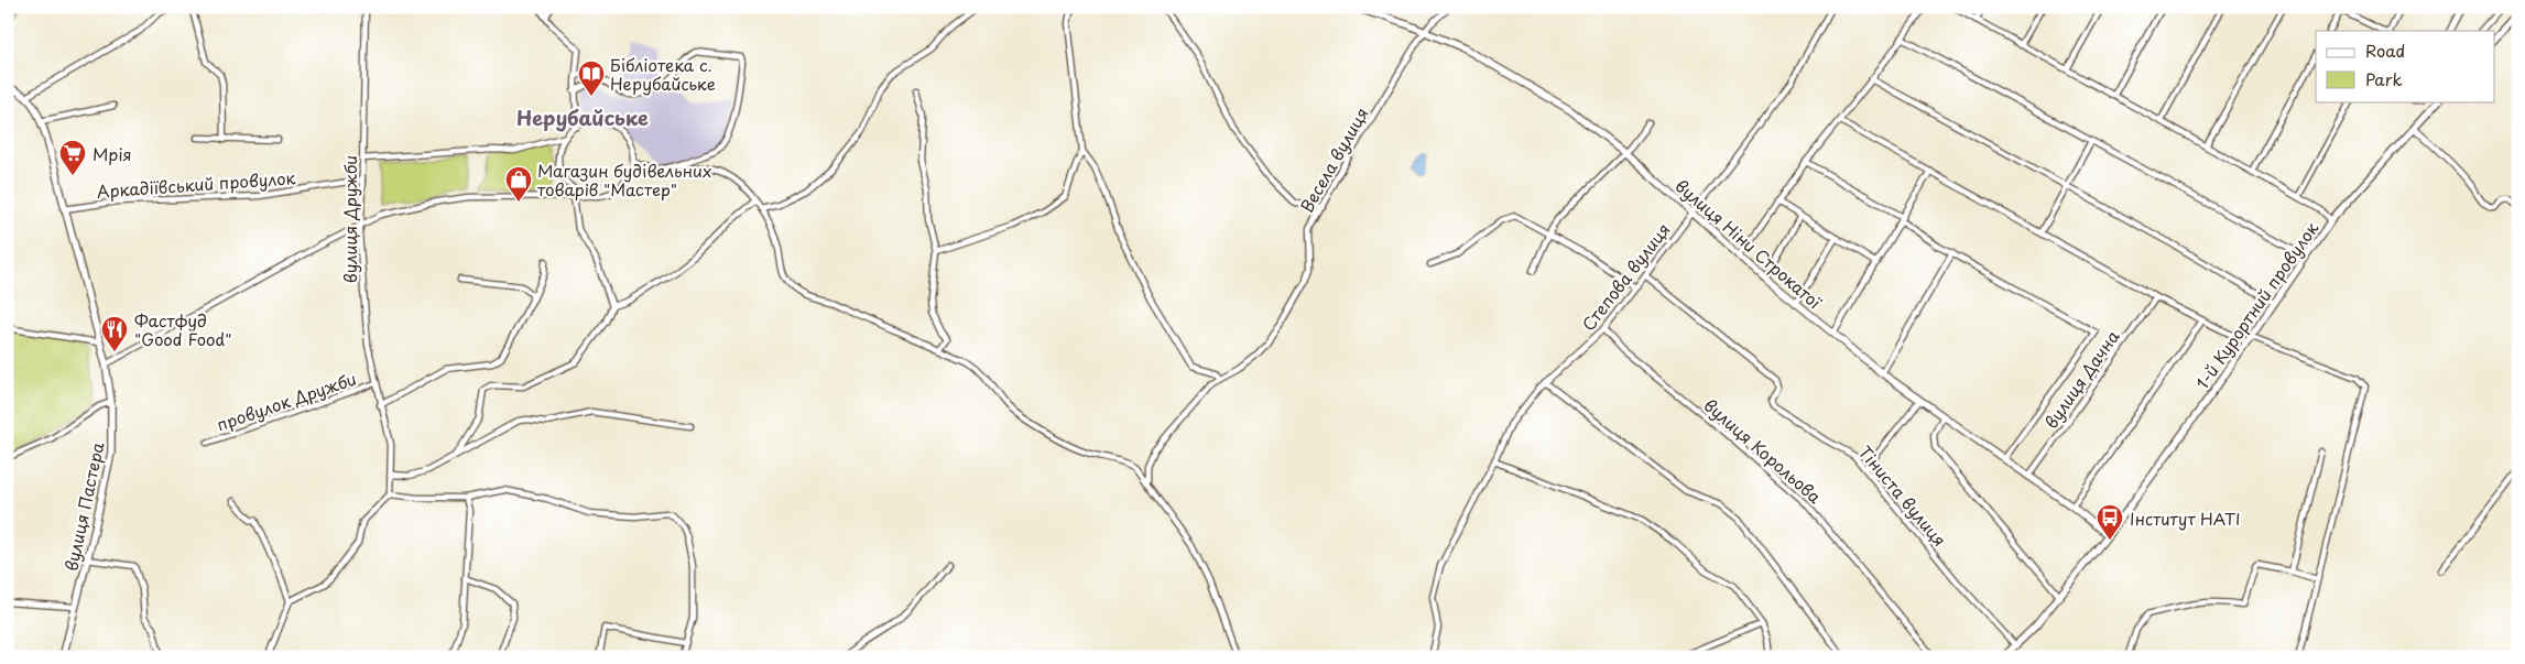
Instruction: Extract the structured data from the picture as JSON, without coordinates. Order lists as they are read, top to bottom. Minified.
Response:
{"streets":{"street":["Весела вулиця","Аркадіївський провулок","вулиця Дружби","вулиця Ніни Строкатої","Степова вулиця","1-й Курортний провулок","вулиця Дачна","провулок Дружби","вулиця Корольова","Тіниста вулиця","вулиця Пастера"]},"crossings":[["Весела вулиця","вулиця Ніни Строкатої"],["Аркадіївський провулок","вулиця Дружби"],["Аркадіївський провулок","вулиця Пастера"],["вулиця Дружби","провулок Дружби"],["вулиця Ніни Строкатої","Степова вулиця"],["вулиця Ніни Строкатої","1-й Курортний провулок"],["вулиця Ніни Строкатої","вулиця Дачна"],["Степова вулиця","вулиця Корольова"],["Степова вулиця","Тіниста вулиця"],["1-й Курортний провулок","Тіниста вулиця"]],"districts":["Нерубайське"],"places":{"library":["Бібліотека с. Нерубайське"],"supermarket":["Мрія"],"shop":["Магазин будівельних товарів \"Мастер\""],"restaurant":["Фастфуд \"Good Food\""],"bus stop":["Інститут НАТІ"]},"legend":["Road","Park"]}
